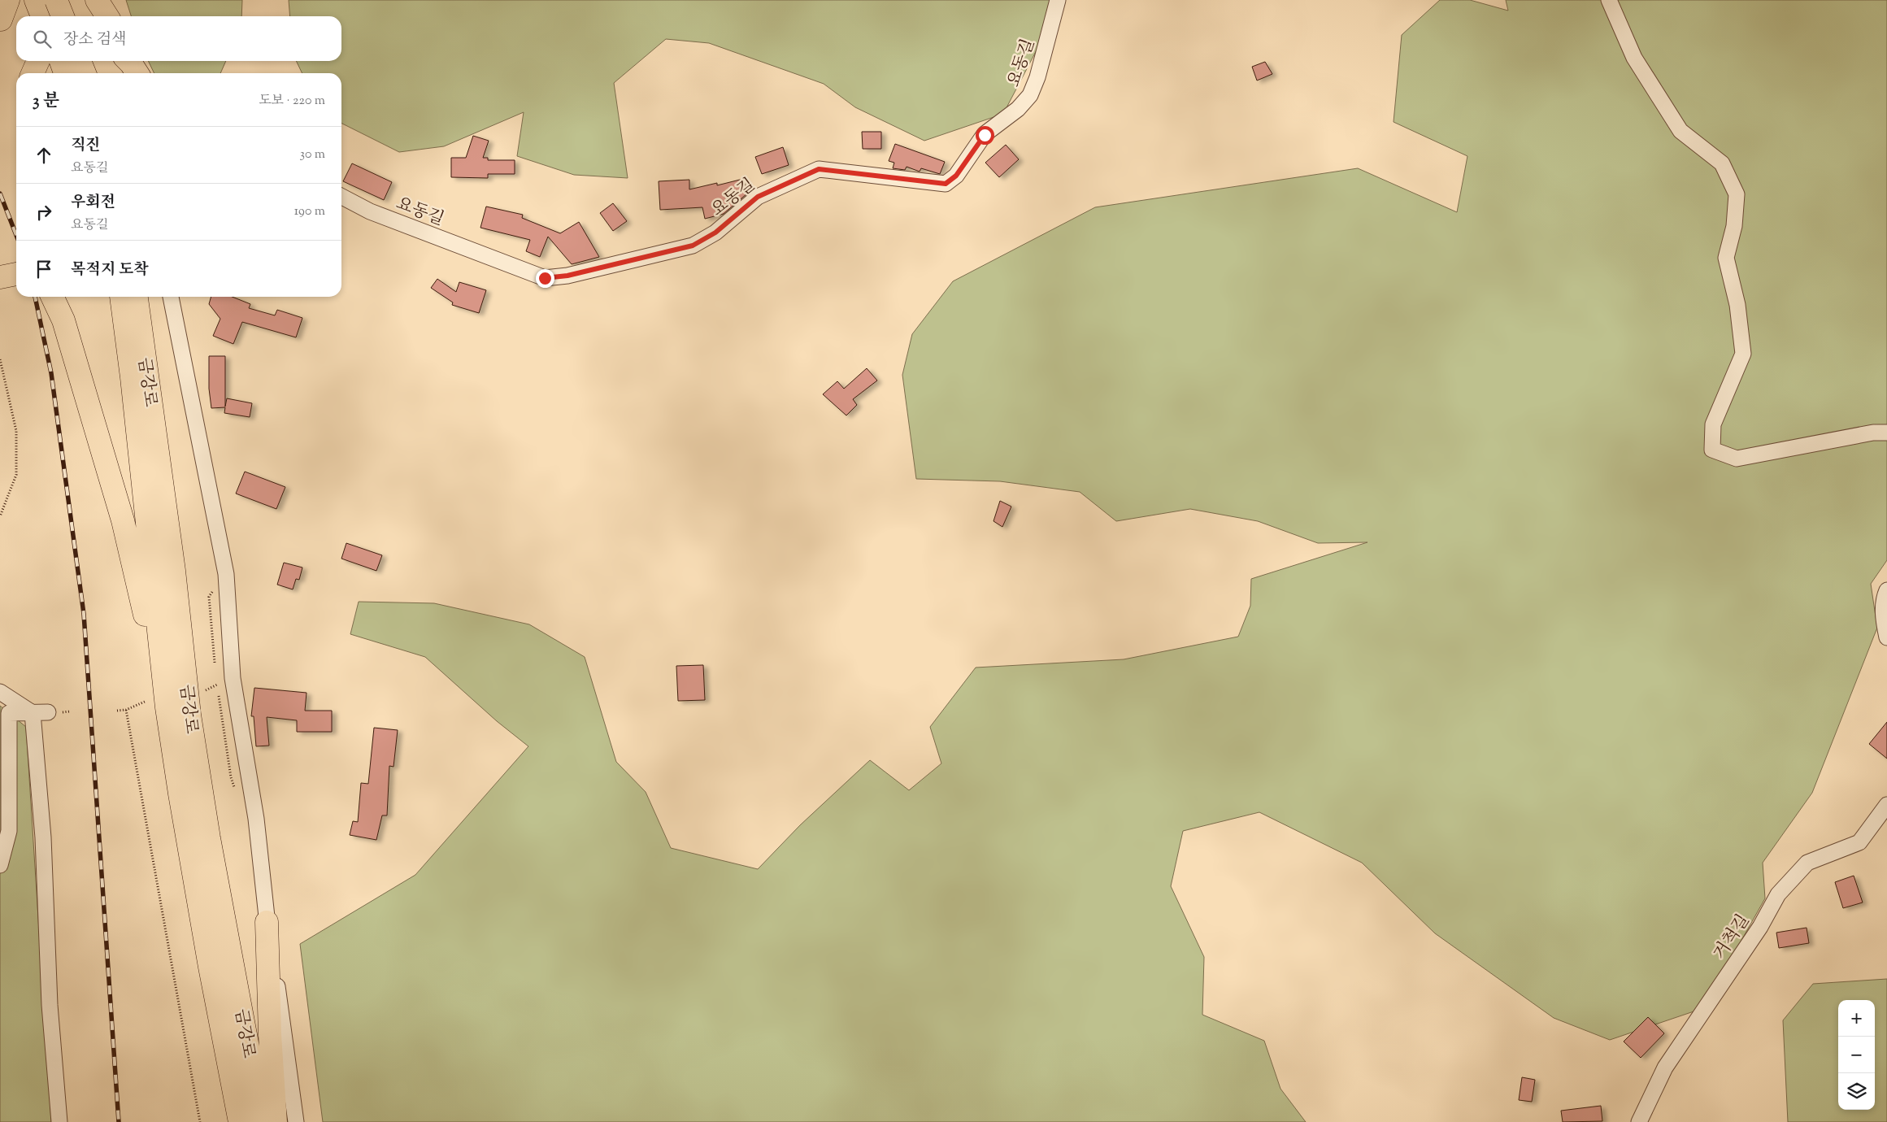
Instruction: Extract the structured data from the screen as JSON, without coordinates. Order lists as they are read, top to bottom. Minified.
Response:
{"streets":{"highway":["금강로"],"street":["요동길","거척길"]},"page":{"search":"장소 검색","heading":["3 분","도보 · 220 m"],"list":[["직진","요동길","30 m"],["우회전","요동길","190 m"],"목적지 도착"],"map_buttons":["+","−"]}}
